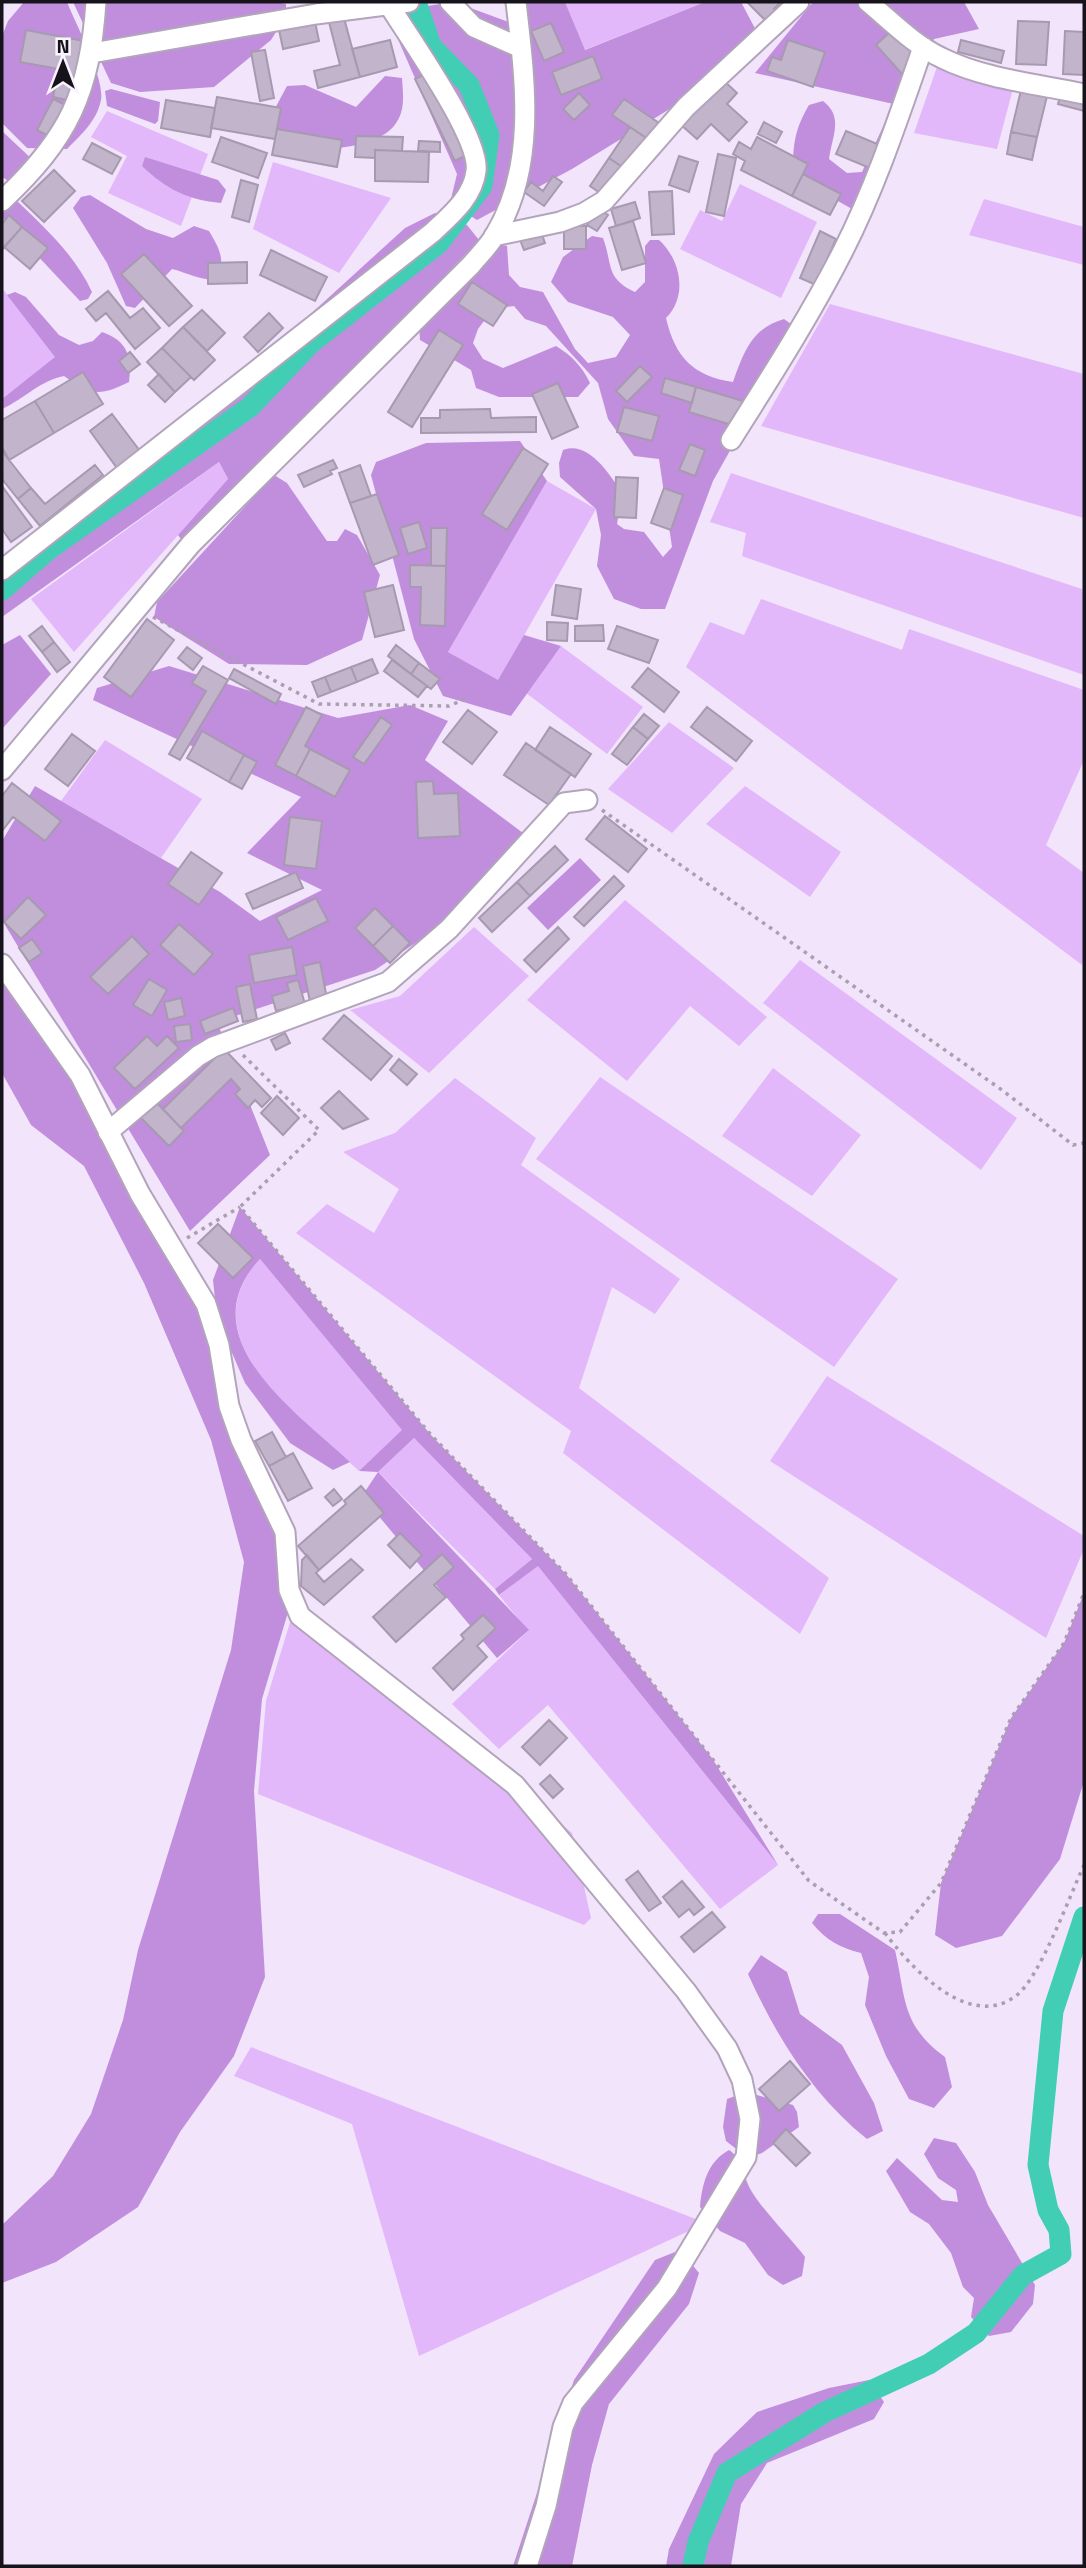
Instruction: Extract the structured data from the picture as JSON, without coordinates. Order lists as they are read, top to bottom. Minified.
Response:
{"north":"top"}
